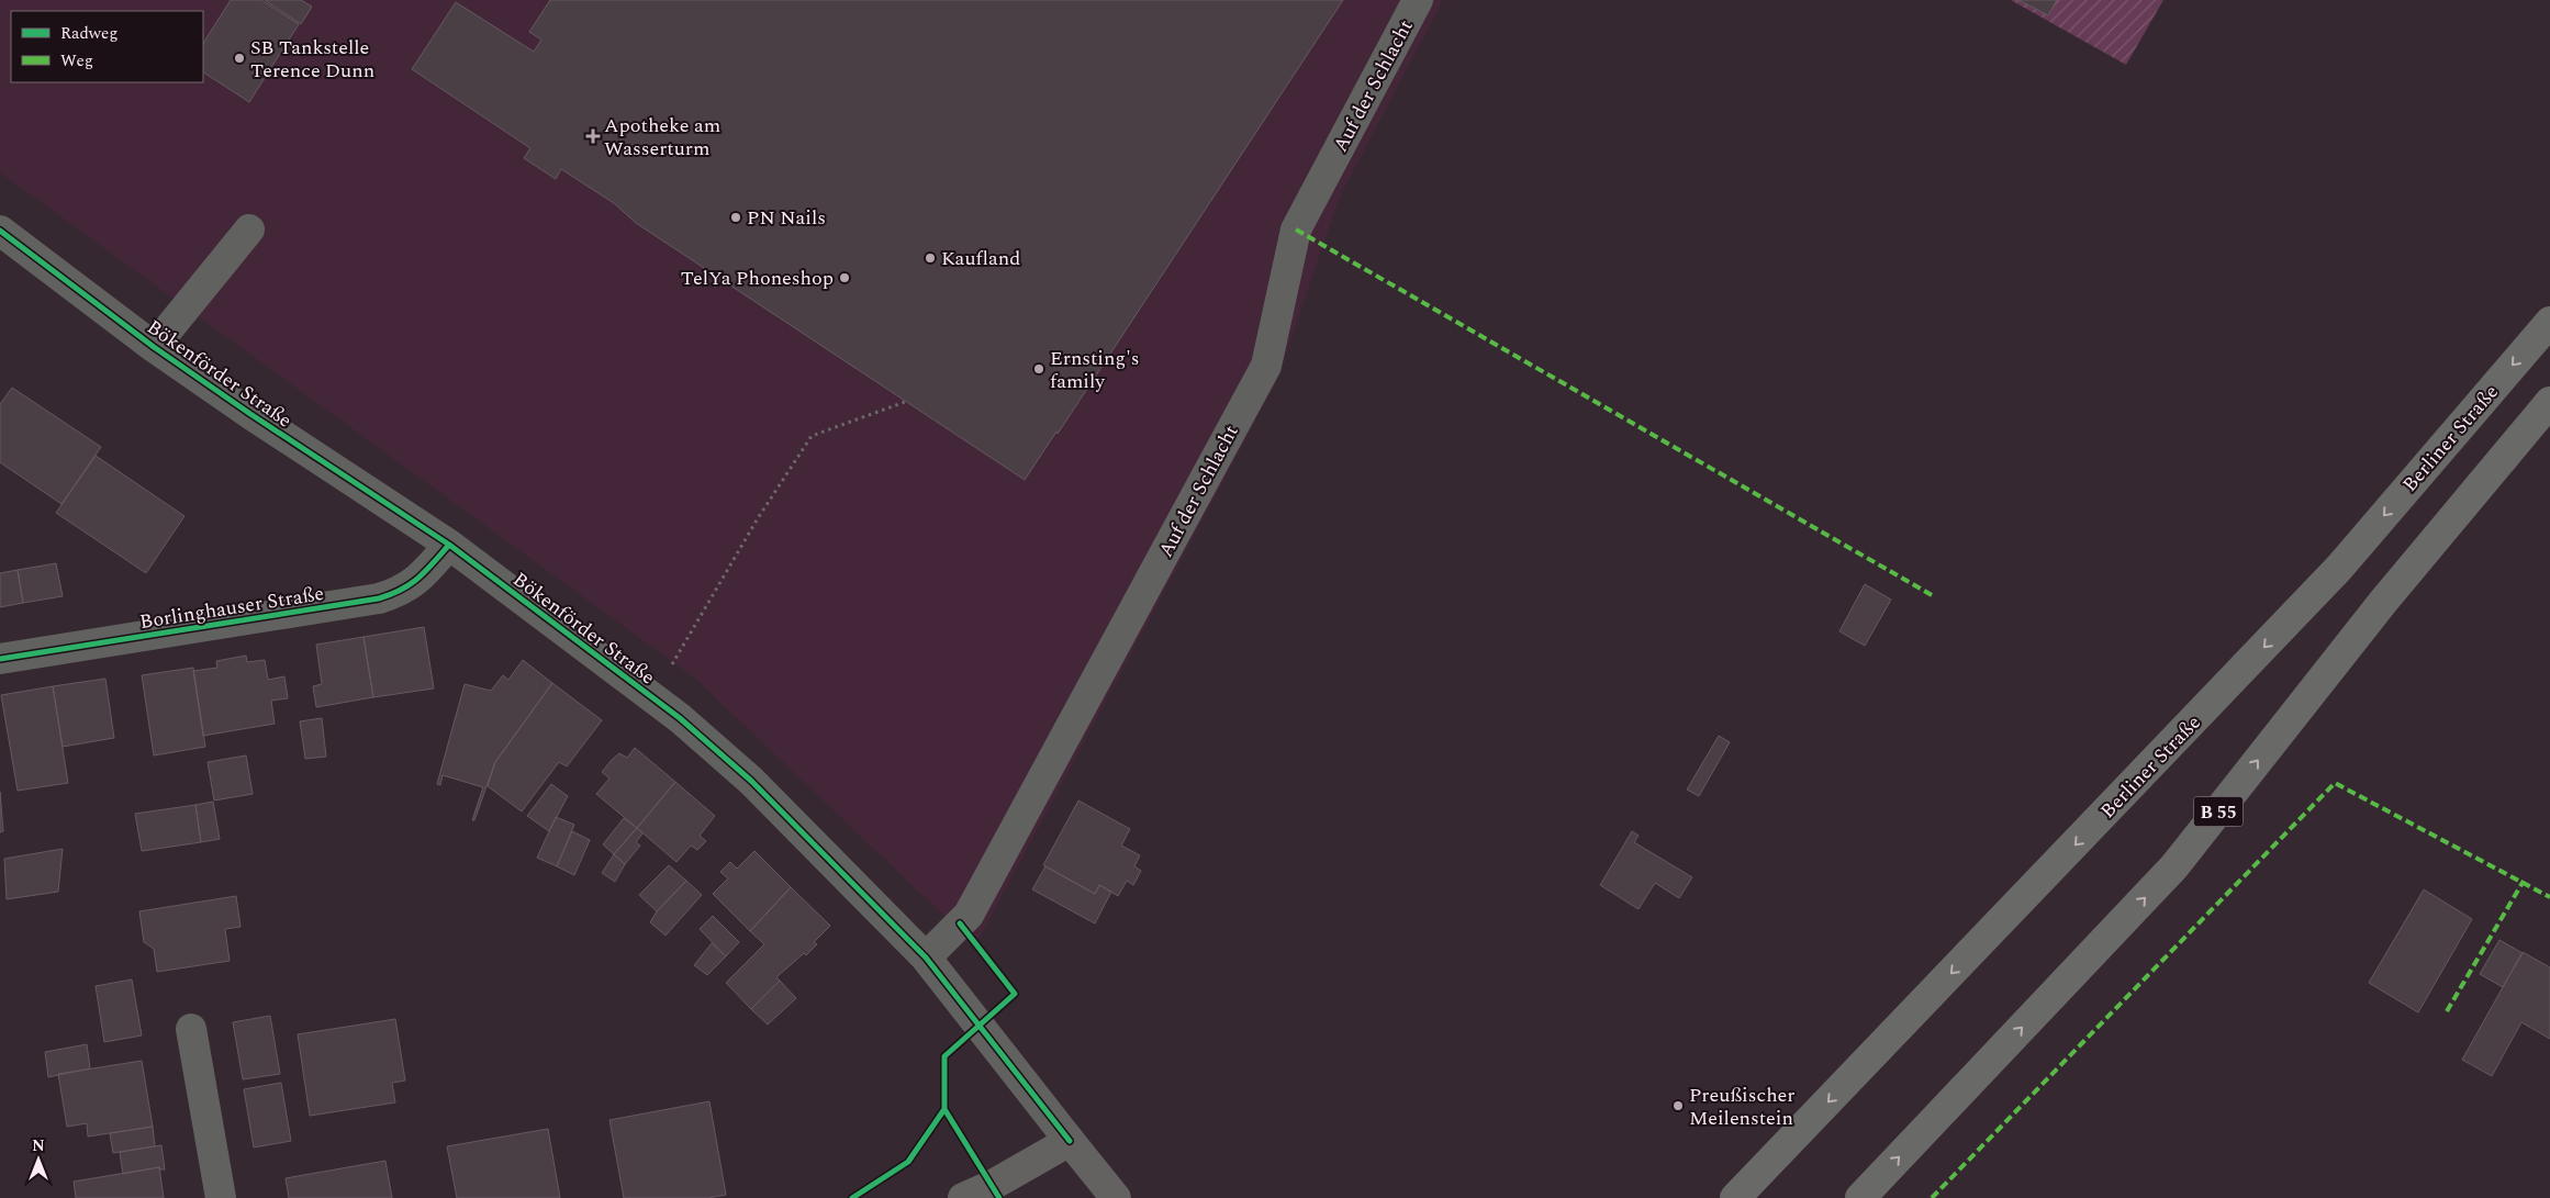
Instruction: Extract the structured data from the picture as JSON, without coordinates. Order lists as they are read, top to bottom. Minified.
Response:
{"streets":{"highway":["Berliner Straße","B 55"],"main road":["Bökenförder Straße"],"street":["Auf der Schlacht","Borlinghauser Straße"]},"crossings":[["Auf der Schlacht","Bökenförder Straße"],["Bökenförder Straße","Borlinghauser Straße"]],"places":{"other":["SB Tankstelle Terence Dunn","PN Nails","Kaufland","TelYa Phoneshop","Ernsting's family","Preußischer Meilenstein"],"health":["Apotheke am Wasserturm"]},"legend":["Radweg","Weg"],"north":"top"}
